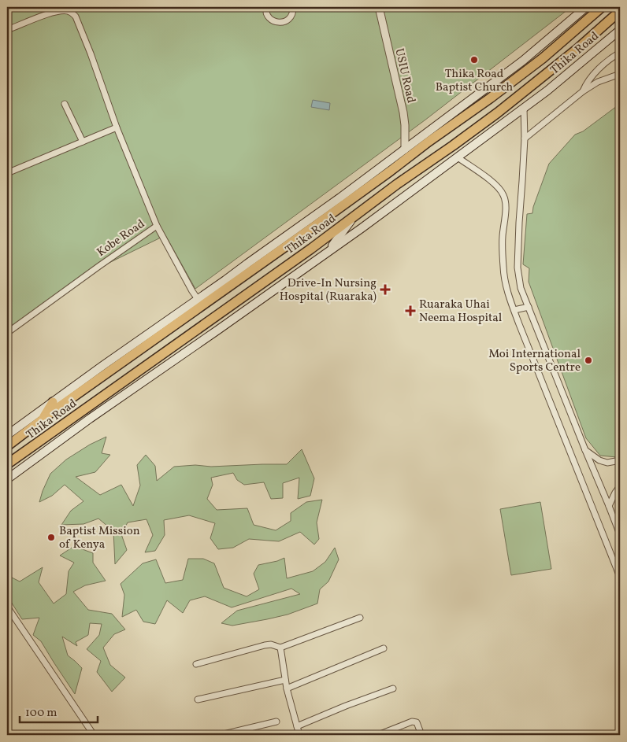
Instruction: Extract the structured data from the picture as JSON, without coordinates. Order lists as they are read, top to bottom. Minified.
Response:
{"streets":{"highway":["Thika Road"],"street":["USIU Road","Kobe Road"]},"crossings":[["Thika Road","USIU Road"]],"places":{"other":["Thika Road Baptist Church","Moi International Sports Centre","Baptist Mission of Kenya"],"health":["Drive-In Nursing Hospital (Ruaraka)","Ruaraka Uhai Neema Hospital"]},"scale_bar":"100 m"}
